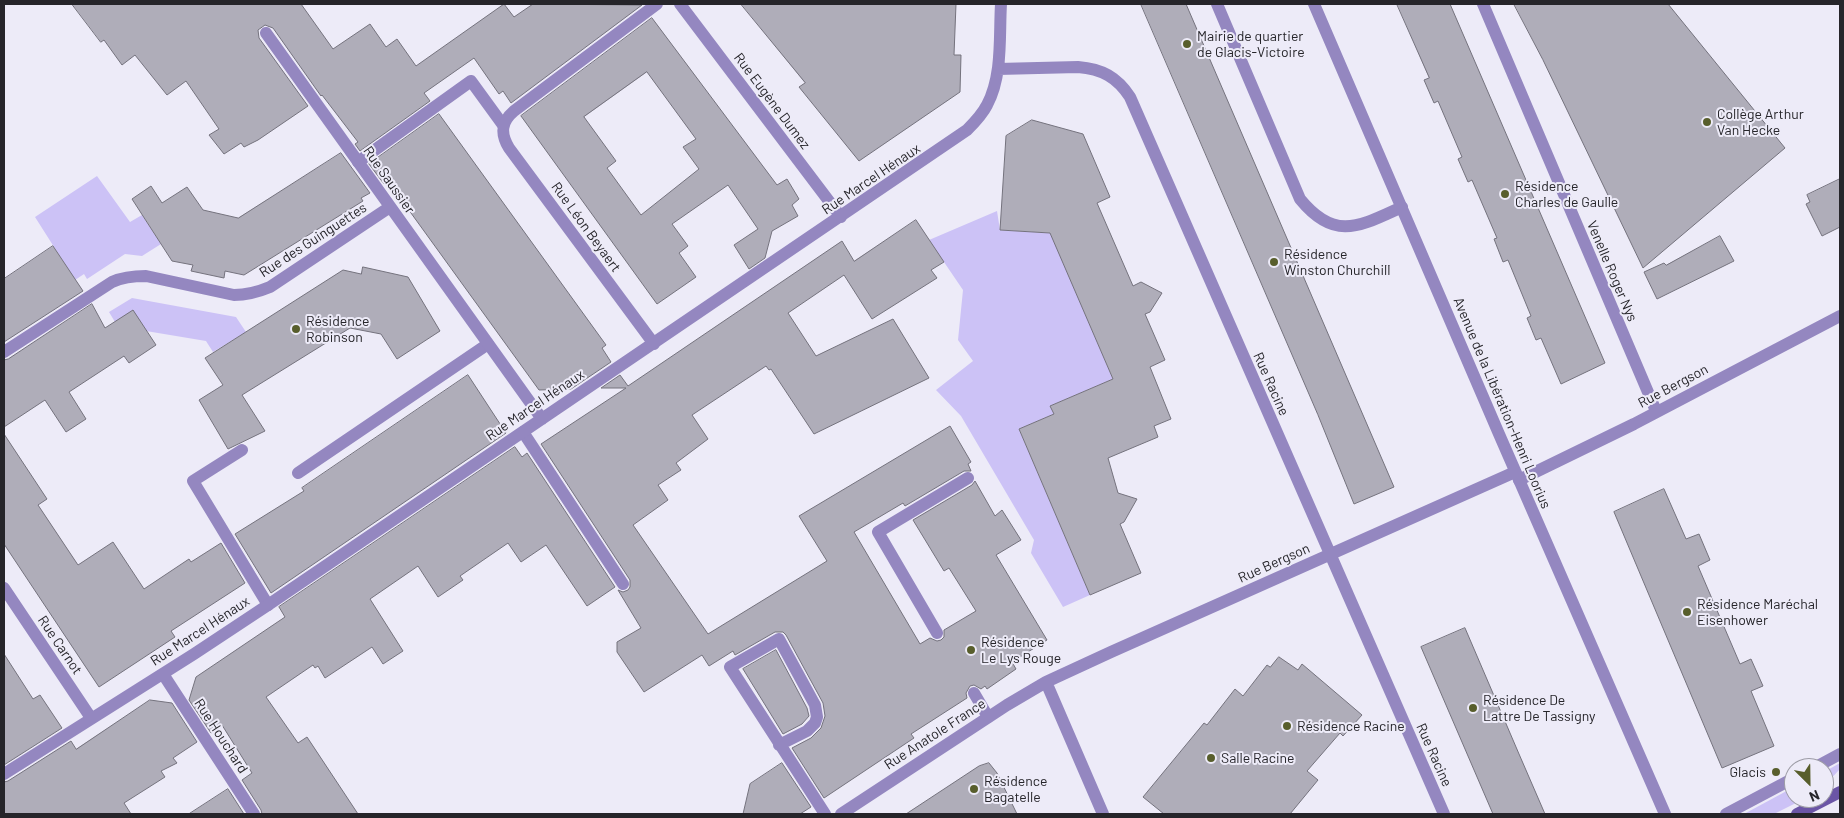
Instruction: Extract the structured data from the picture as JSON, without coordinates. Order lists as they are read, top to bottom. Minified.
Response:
{"streets":{"street":["Rue Eugène Dumez","Rue Marcel Hénaux","Rue Saussier","Rue Léon Beyaert","Rue des Guinguettes","Venelle Roger Nys","Rue Racine","Rue Bergson","Avenue de la Libération-Henri Loorius","Rue Carnot","Rue Anatole France","Rue Houchard"]},"crossings":[["Rue Eugène Dumez","Rue Marcel Hénaux"],["Rue Marcel Hénaux","Rue Saussier"],["Rue Marcel Hénaux","Rue Léon Beyaert"],["Rue Marcel Hénaux","Rue Racine"],["Rue Marcel Hénaux","Rue Carnot"],["Rue Marcel Hénaux","Rue Houchard"],["Rue Saussier","Rue Léon Beyaert"],["Rue Saussier","Rue des Guinguettes"],["Venelle Roger Nys","Rue Bergson"],["Rue Racine","Rue Bergson"],["Rue Bergson","Avenue de la Libération-Henri Loorius"],["Rue Bergson","Rue Anatole France"]],"places":["Mairie de quartier de Glacis-Victoire","Collège Arthur Van Hecke","Résidence Charles de Gaulle","Résidence Winston Churchill","Résidence Robinson","Résidence Maréchal Eisenhower","Résidence Le Lys Rouge","Résidence De Lattre De Tassigny","Résidence Racine","Salle Racine","Glacis","Résidence Bagatelle"],"north":"bottom right"}
